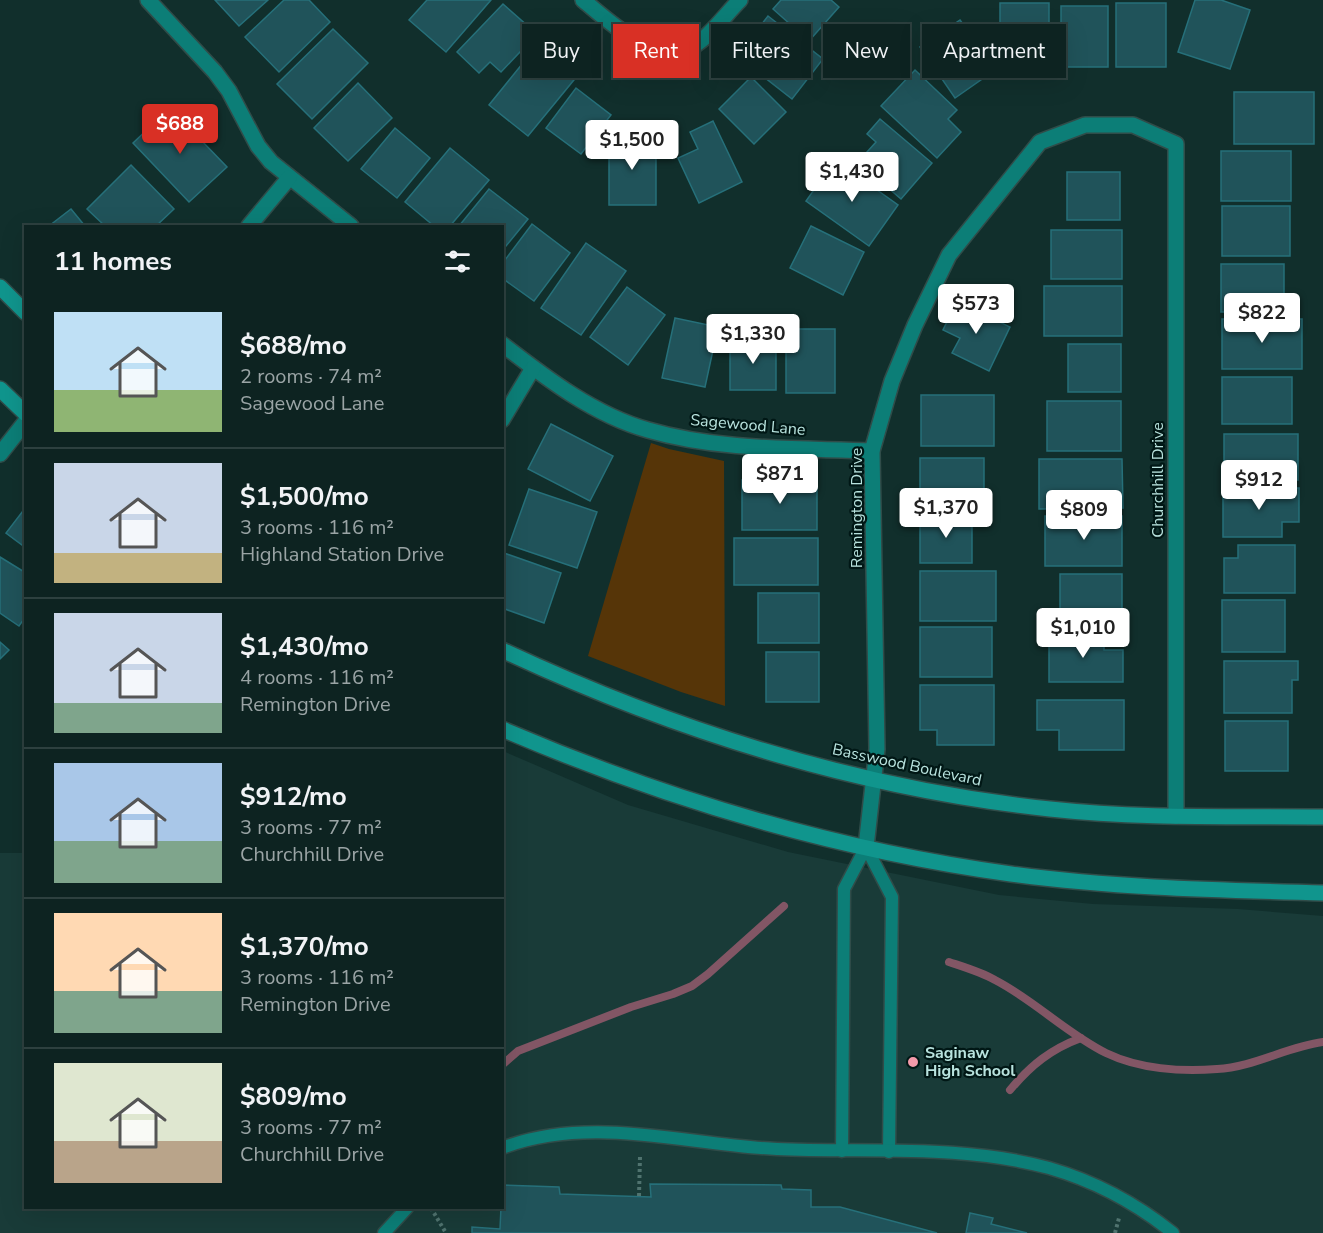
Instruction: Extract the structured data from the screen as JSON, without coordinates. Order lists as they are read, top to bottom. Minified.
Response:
{"streets":{"main road":["Basswood Boulevard"],"street":["Sagewood Lane","Churchhill Drive","Remington Drive"]},"crossings":[["Sagewood Lane","Remington Drive"],["Churchhill Drive","Remington Drive"],["Churchhill Drive","Basswood Boulevard"],["Remington Drive","Basswood Boulevard"]],"places":["Saginaw High School"],"page":{"chip":["Buy","Rent","Filters","New","Apartment"],"price":["$688","$1,500","$1,430","$573","$822","$1,330","$871","$912","$1,370","$809","$1,010"],"heading":"11 homes","list":[{"name":"$688/mo","note":"2 rooms · 74 m² · Sagewood Lane"},{"name":"$1,500/mo","note":"3 rooms · 116 m² · Highland Station Drive"},{"name":"$1,430/mo","note":"4 rooms · 116 m² · Remington Drive"},{"name":"$912/mo","note":"3 rooms · 77 m² · Churchhill Drive"},{"name":"$1,370/mo","note":"3 rooms · 116 m² · Remington Drive"},{"name":"$809/mo","note":"3 rooms · 77 m² · Churchhill Drive"}]}}
